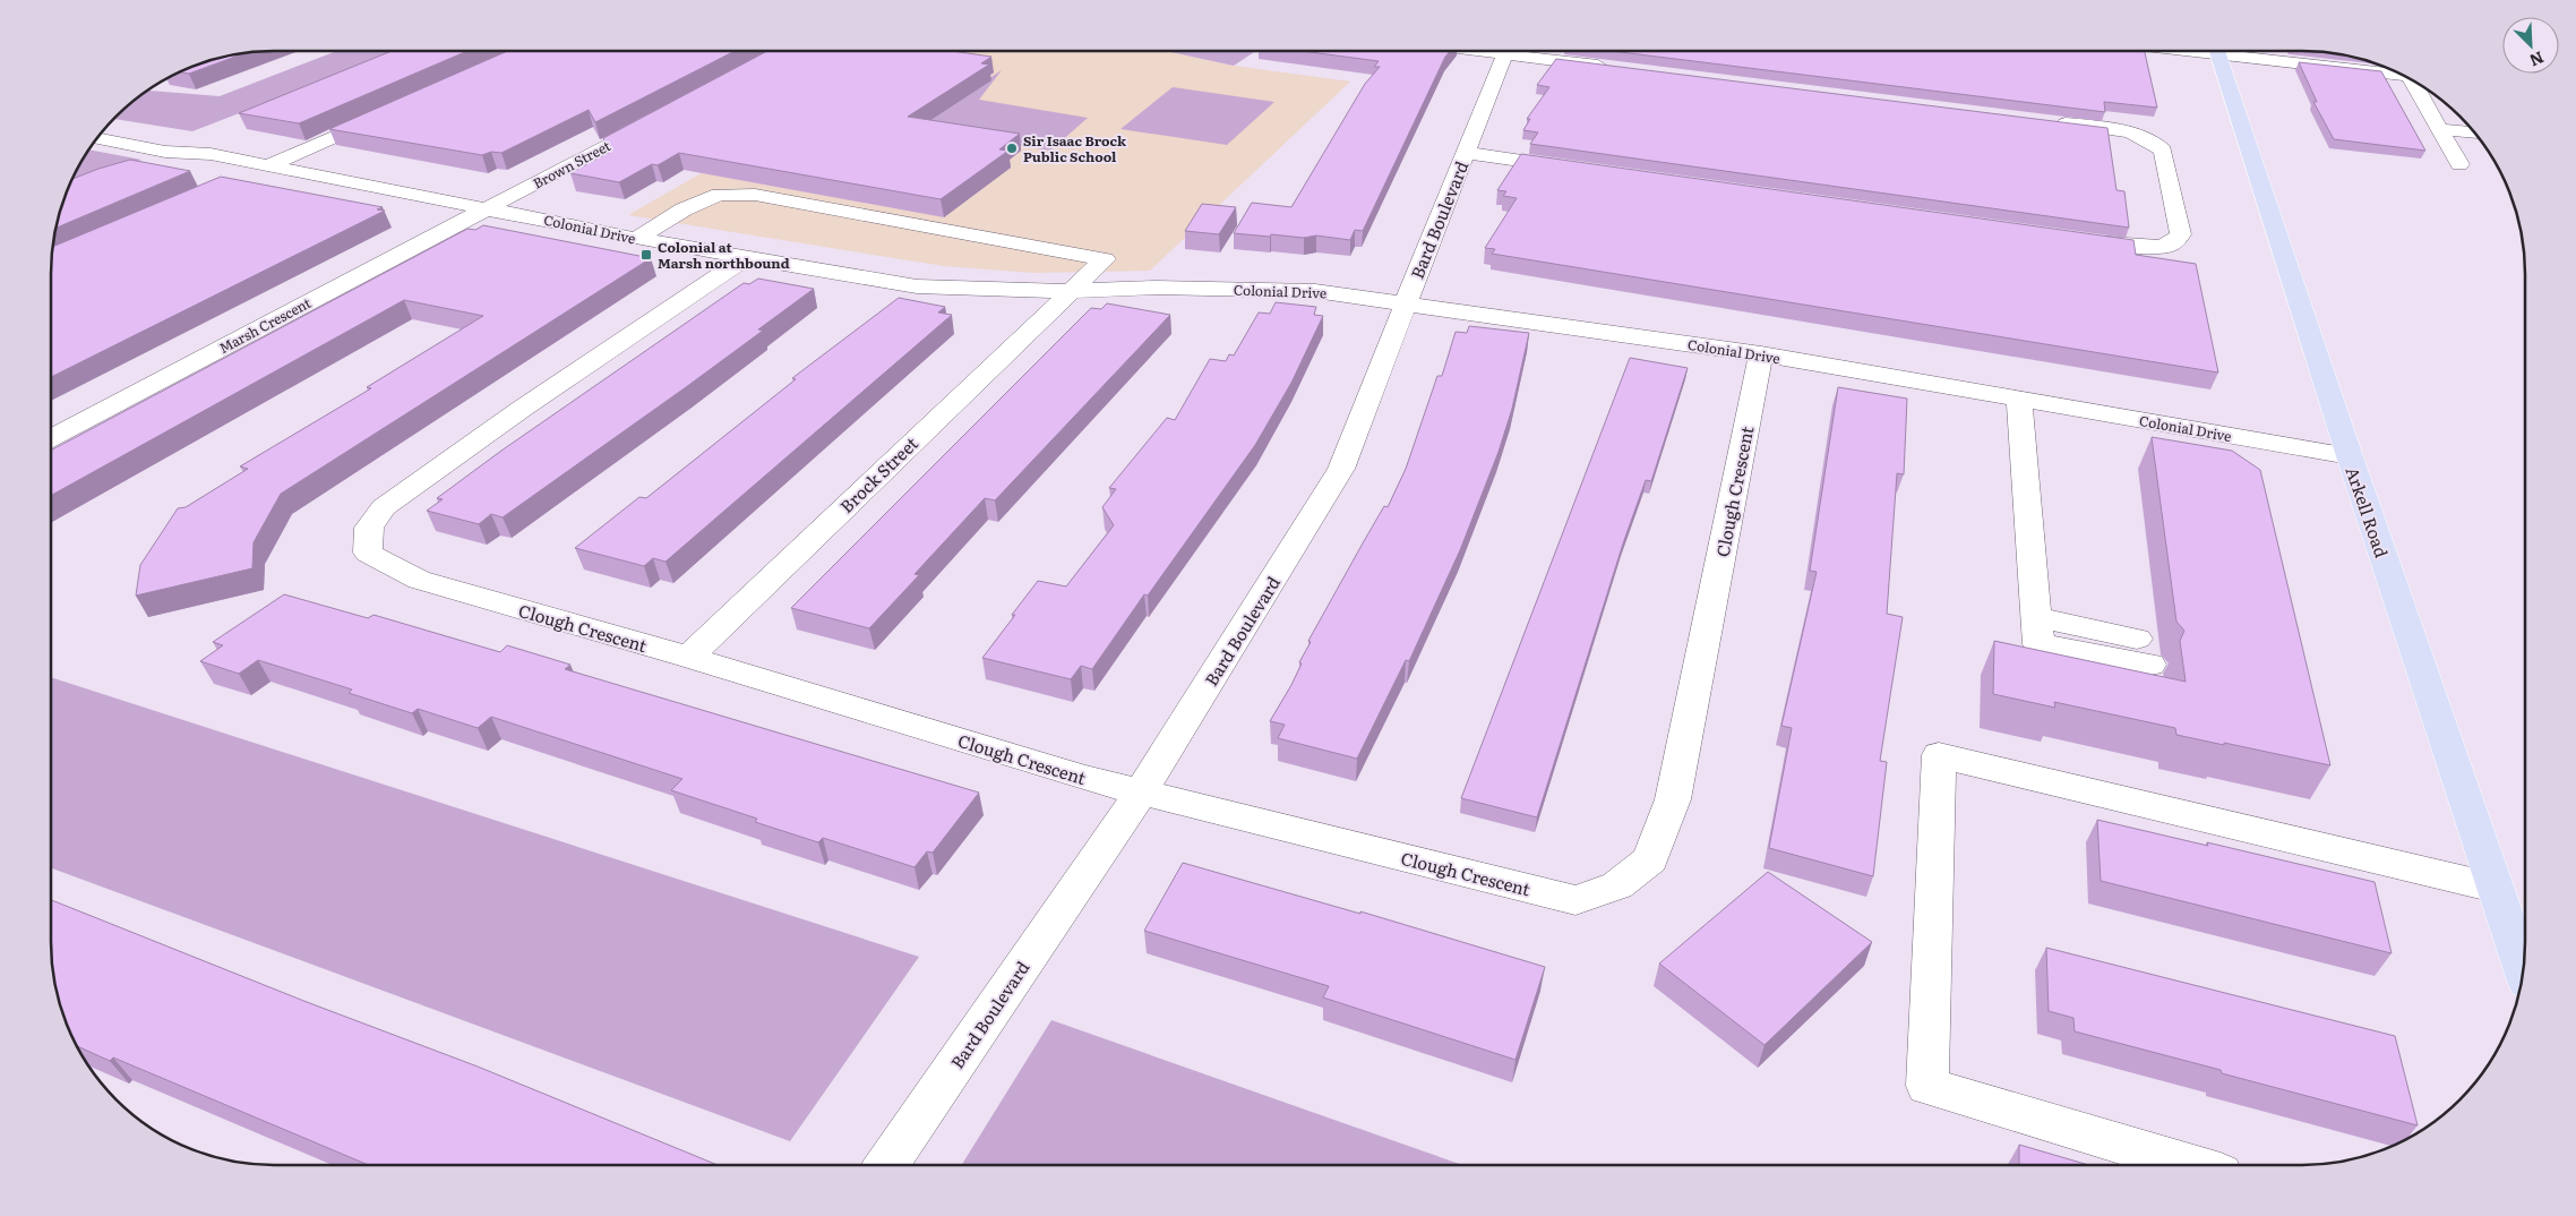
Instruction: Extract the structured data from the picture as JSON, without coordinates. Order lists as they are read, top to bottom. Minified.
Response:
{"streets":{"main road":["Arkell Road"],"street":["Brown Street","Bard Boulevard","Colonial Drive","Marsh Crescent","Brock Street","Clough Crescent"]},"crossings":[["Brown Street","Colonial Drive"],["Brown Street","Marsh Crescent"],["Bard Boulevard","Colonial Drive"],["Bard Boulevard","Clough Crescent"],["Colonial Drive","Marsh Crescent"],["Colonial Drive","Brock Street"],["Colonial Drive","Clough Crescent"],["Colonial Drive","Arkell Road"],["Brock Street","Clough Crescent"]],"places":{"other":["Sir Isaac Brock Public School"],"transit":["Colonial at Marsh northbound"]},"north":"bottom right"}
